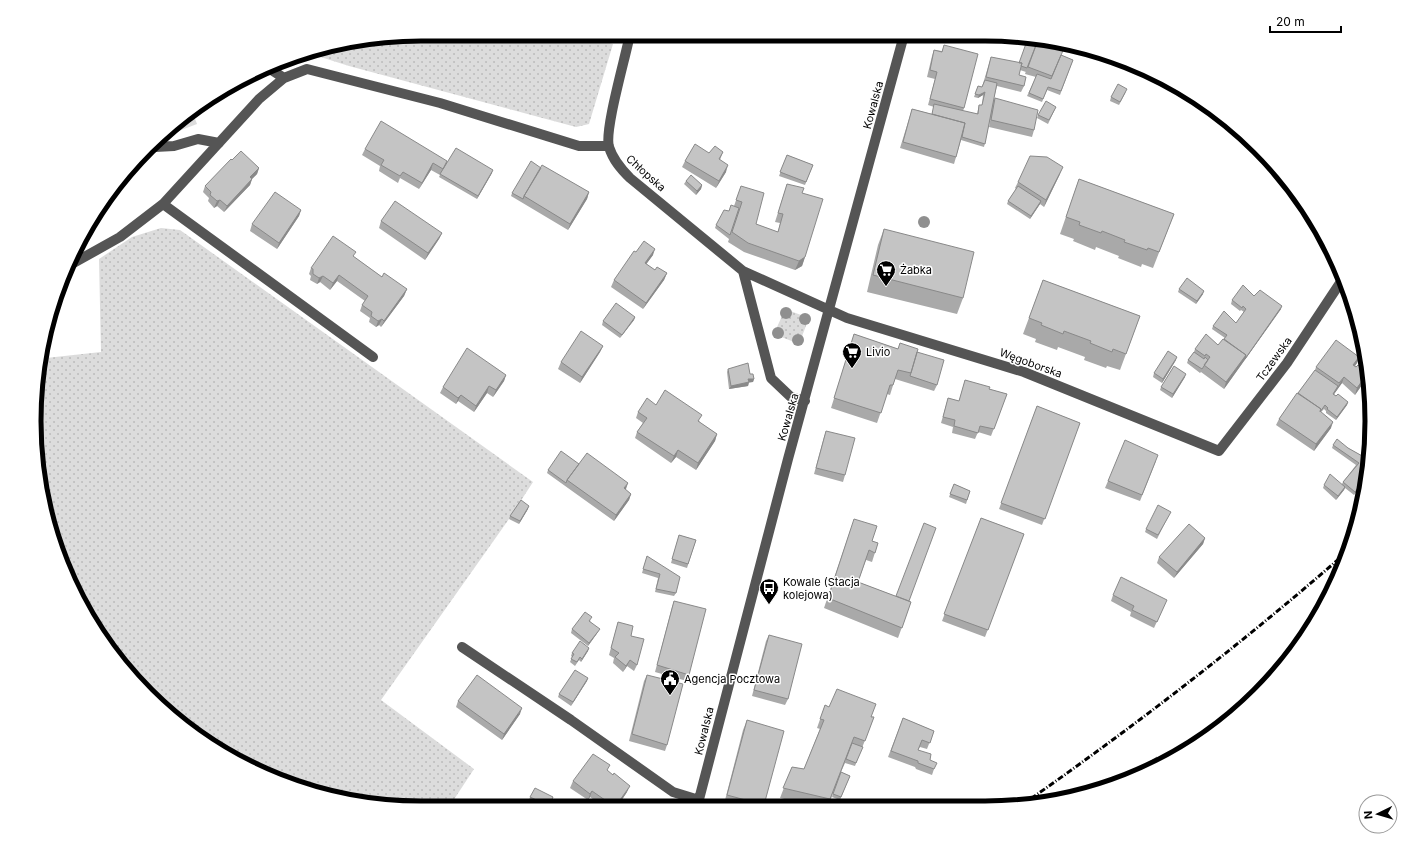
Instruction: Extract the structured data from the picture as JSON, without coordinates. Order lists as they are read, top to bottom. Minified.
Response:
{"streets":{"street":["Kowalska","Chłopska","Tczewska","Węgoborska"]},"crossings":[["Kowalska","Chłopska"],["Kowalska","Węgoborska"],["Chłopska","Węgoborska"],["Tczewska","Węgoborska"]],"places":{"supermarket":["Żabka","Livio"],"bus stop":["Kowale (Stacja kolejowa)"],"public building":["Agencja Pocztowa"]},"scale_bar":"20 m","north":"left"}
